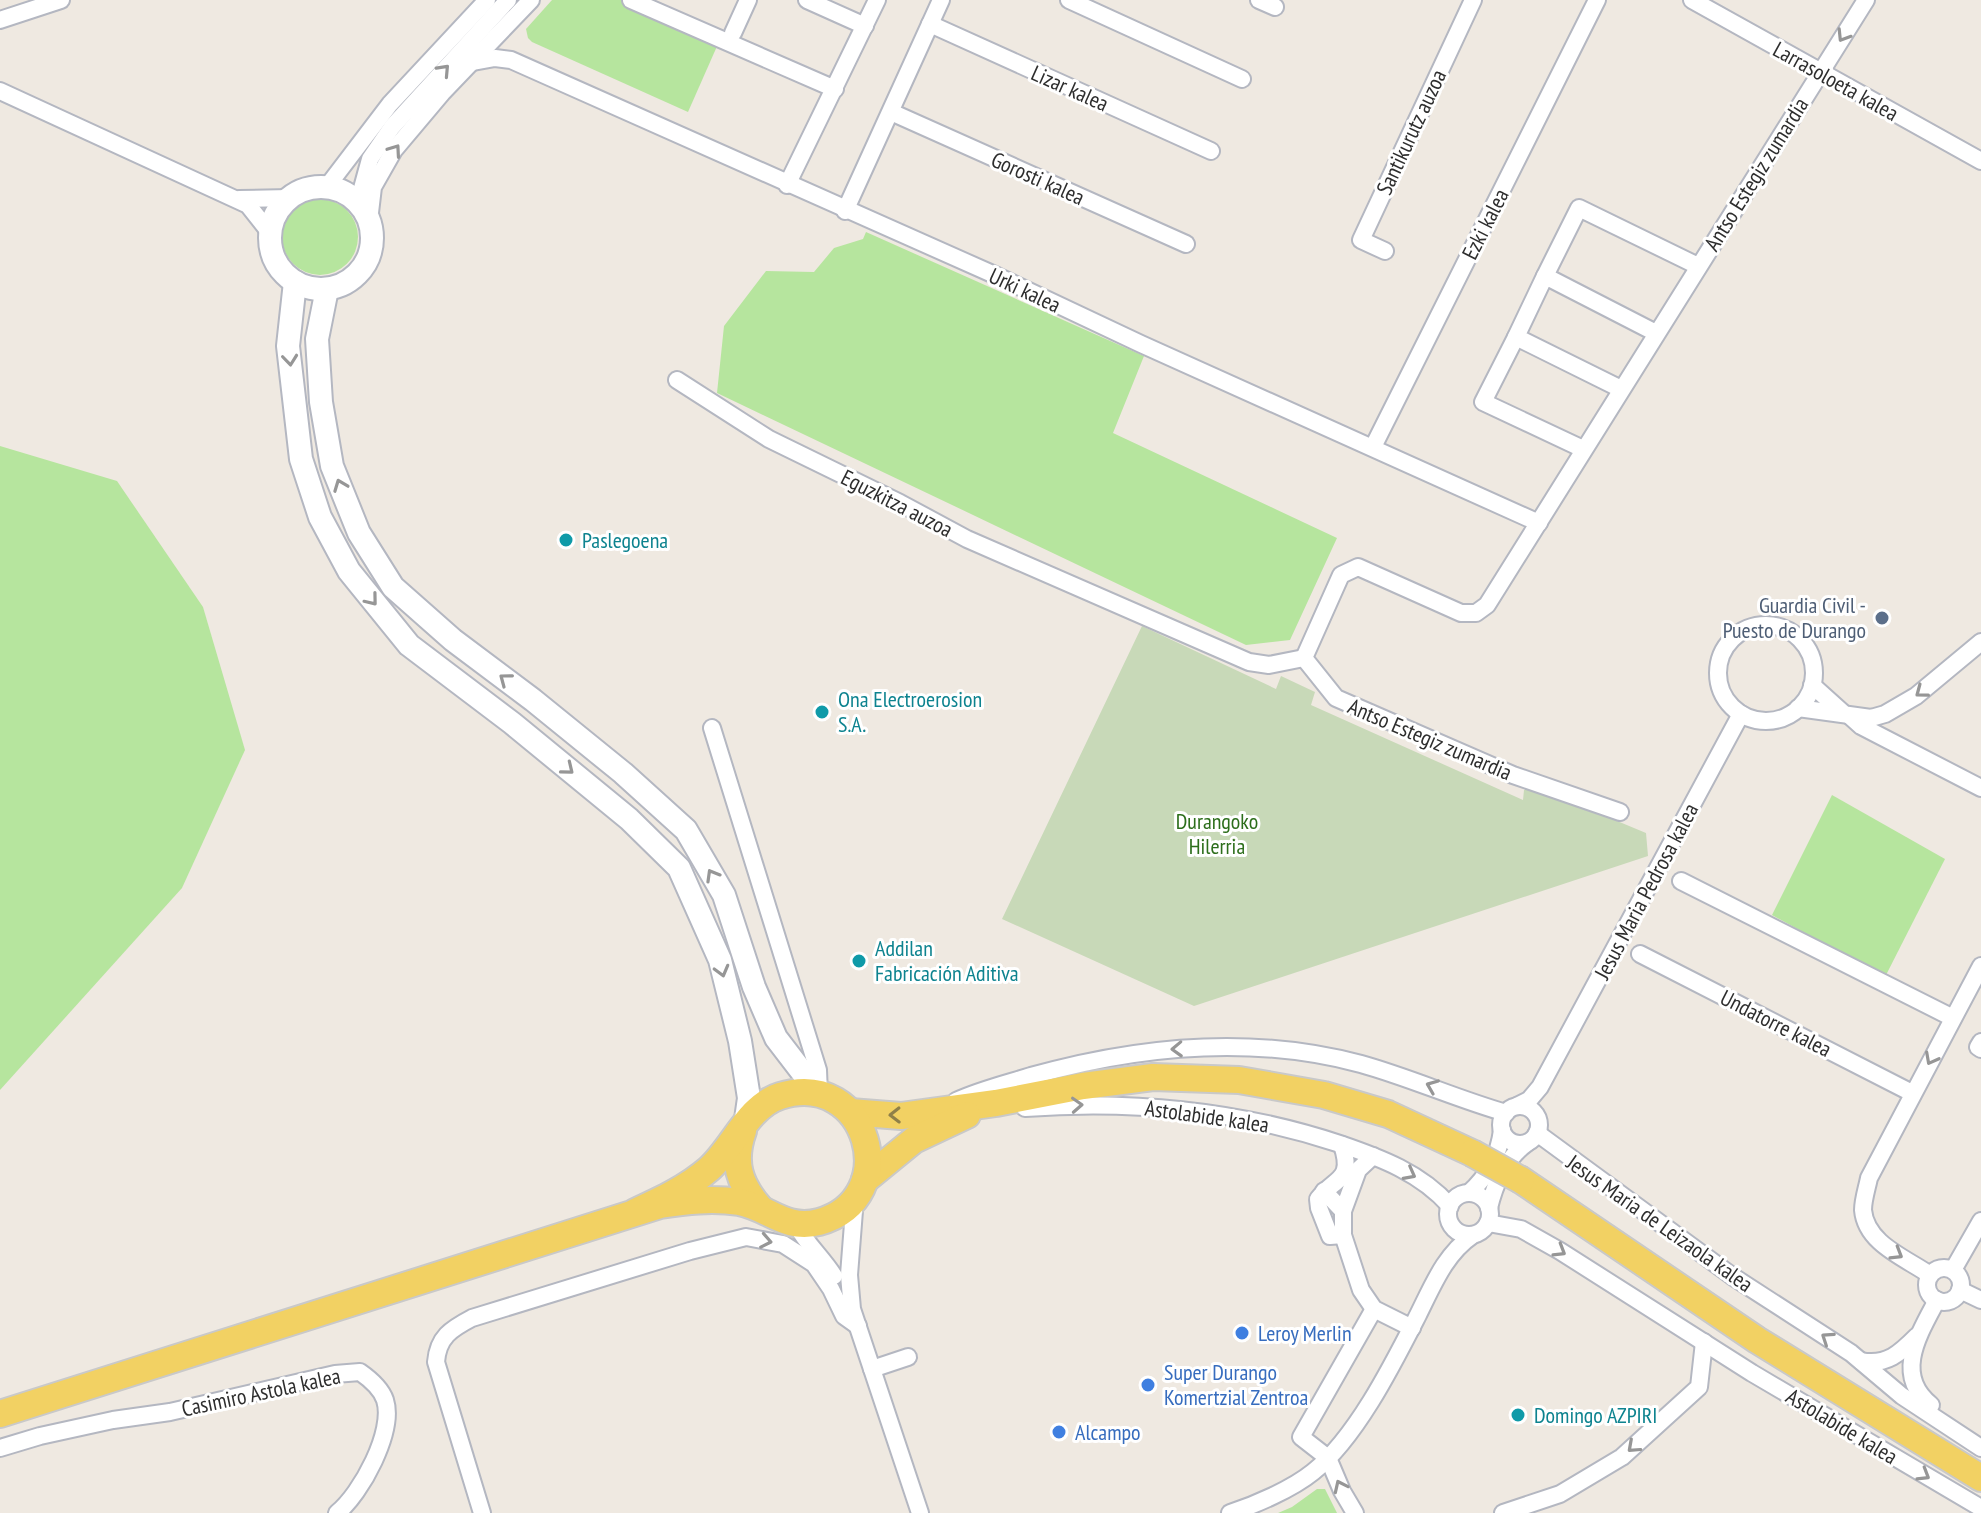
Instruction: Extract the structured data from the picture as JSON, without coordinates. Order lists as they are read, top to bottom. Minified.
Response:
{"streets":{"street":["Larrasoloeta kalea","Lizar kalea","Santikurutz auzoa","Antso Estegiz zumardia","Gorosti kalea","Ezki kalea","Urki kalea","Eguzkitza auzoa","Jesus Maria Pedrosa kalea","Undatorre kalea","Astolabide kalea","Jesus Maria de Leizaola kalea","Casimiro Astola kalea"]},"crossings":[["Larrasoloeta kalea","Antso Estegiz zumardia"],["Antso Estegiz zumardia","Urki kalea"],["Antso Estegiz zumardia","Eguzkitza auzoa"],["Ezki kalea","Urki kalea"]],"one_way":["Astolabide kalea","Jesus Maria de Leizaola kalea"],"parks":["Durangoko Hilerria"],"places":["Paslegoena","Guardia Civil - Puesto de Durango","Ona Electroerosion S.A.","Addilan Fabricación Aditiva","Leroy Merlin","Super Durango Komertzial Zentroa","Domingo AZPIRI","Alcampo"]}
